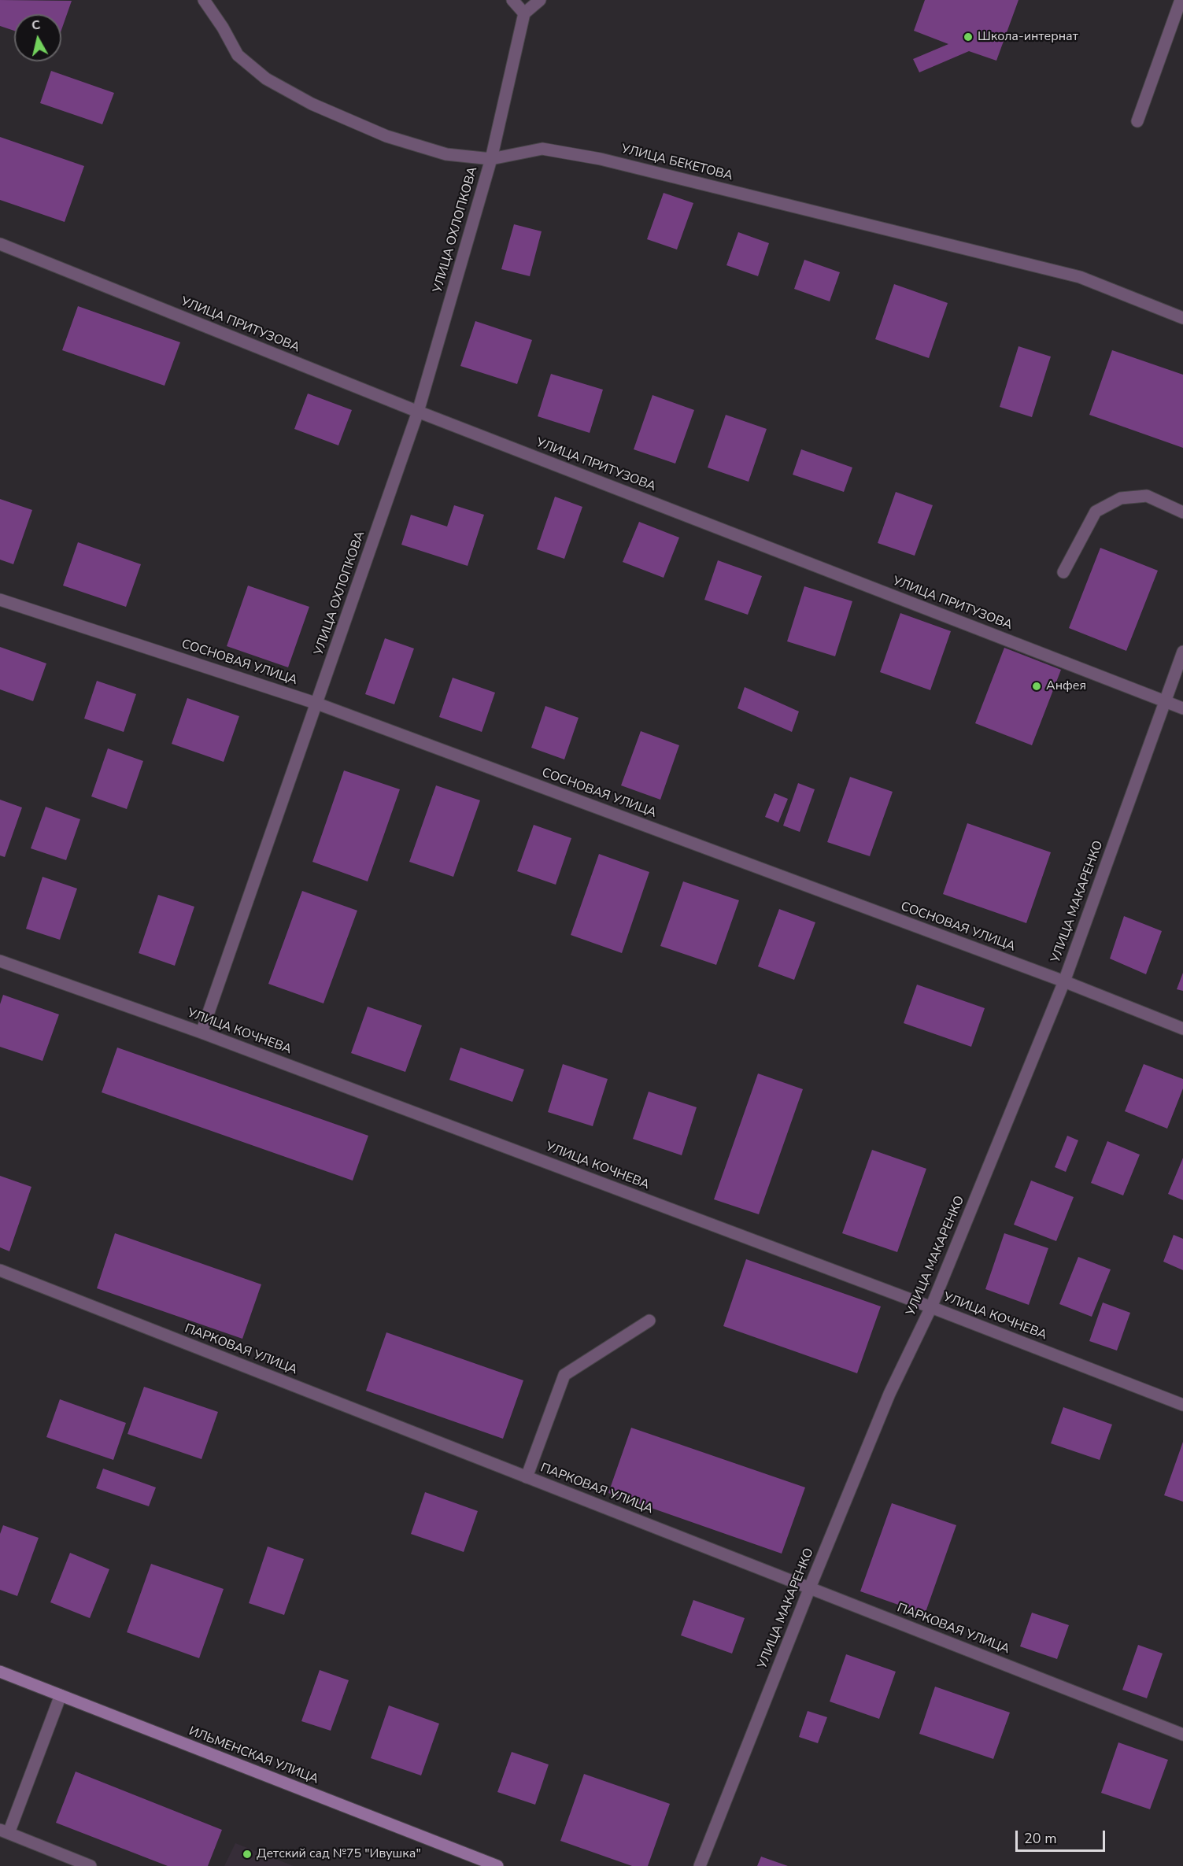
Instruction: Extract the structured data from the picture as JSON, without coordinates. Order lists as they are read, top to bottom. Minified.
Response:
{"streets":{"main road":["ИЛЬМЕНСКАЯ УЛИЦА"],"street":["УЛИЦА БЕКЕТОВА","УЛИЦА ОХЛОПКОВА","УЛИЦА ПРИТУЗОВА","СОСНОВАЯ УЛИЦА","УЛИЦА МАКАРЕНКО","УЛИЦА КОЧНЕВА","ПАРКОВАЯ УЛИЦА"]},"crossings":[["УЛИЦА БЕКЕТОВА","УЛИЦА ОХЛОПКОВА"],["УЛИЦА ОХЛОПКОВА","УЛИЦА ПРИТУЗОВА"],["УЛИЦА ОХЛОПКОВА","СОСНОВАЯ УЛИЦА"],["УЛИЦА ОХЛОПКОВА","УЛИЦА КОЧНЕВА"],["УЛИЦА ПРИТУЗОВА","УЛИЦА МАКАРЕНКО"],["СОСНОВАЯ УЛИЦА","УЛИЦА МАКАРЕНКО"],["УЛИЦА МАКАРЕНКО","УЛИЦА КОЧНЕВА"],["УЛИЦА МАКАРЕНКО","ПАРКОВАЯ УЛИЦА"]],"places":["Школа-интернат","Анфея","Детский сад №75 \"Ивушка\""],"scale_bar":"20 m","north":"top"}
